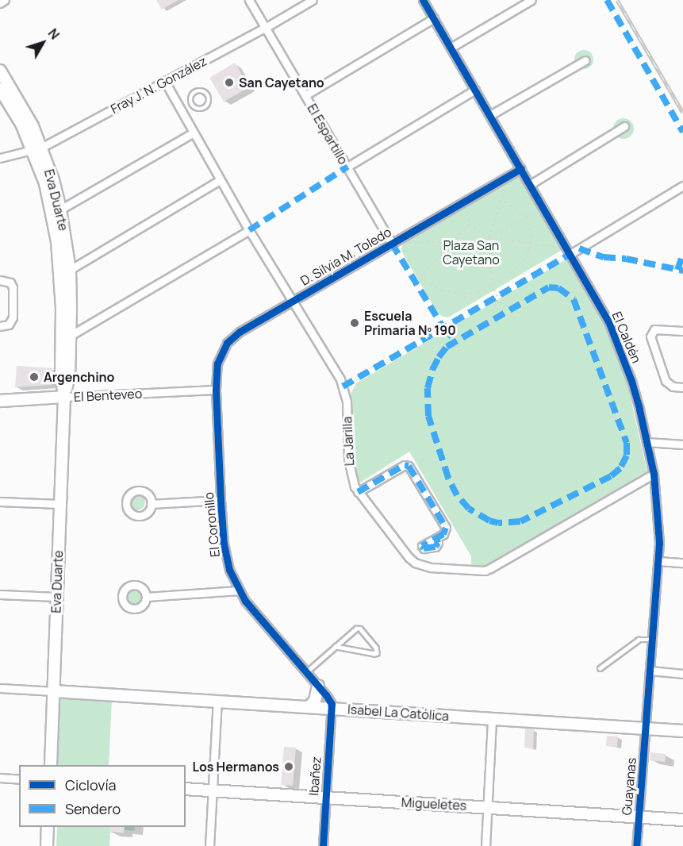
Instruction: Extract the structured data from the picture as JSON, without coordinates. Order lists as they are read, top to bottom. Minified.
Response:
{"streets":{"street":["Fray J. N. González","El Espartillo","Eva Duarte","D. Silvia M. Toledo","El Caldén","El Benteveo","La Jarilla","El Coronillo","Isabel La Católica","Ibañez","Guayanas","Migueletes"]},"crossings":[["Fray J. N. González","El Espartillo"],["Fray J. N. González","Eva Duarte"],["Fray J. N. González","La Jarilla"],["El Espartillo","D. Silvia M. Toledo"],["Eva Duarte","El Benteveo"],["Eva Duarte","Isabel La Católica"],["D. Silvia M. Toledo","El Caldén"],["D. Silvia M. Toledo","El Benteveo"],["D. Silvia M. Toledo","La Jarilla"],["D. Silvia M. Toledo","El Coronillo"],["El Caldén","La Jarilla"],["El Caldén","Isabel La Católica"],["El Caldén","Guayanas"],["El Benteveo","El Coronillo"],["El Coronillo","Isabel La Católica"],["El Coronillo","Ibañez"],["Isabel La Católica","Ibañez"],["Isabel La Católica","Guayanas"],["Ibañez","Migueletes"],["Guayanas","Migueletes"]],"parks":["Plaza San Cayetano"],"places":["San Cayetano","Escuela Primaria Nº 190","Argenchino","Los Hermanos"],"legend":["Ciclovía","Sendero"],"north":"top right"}
